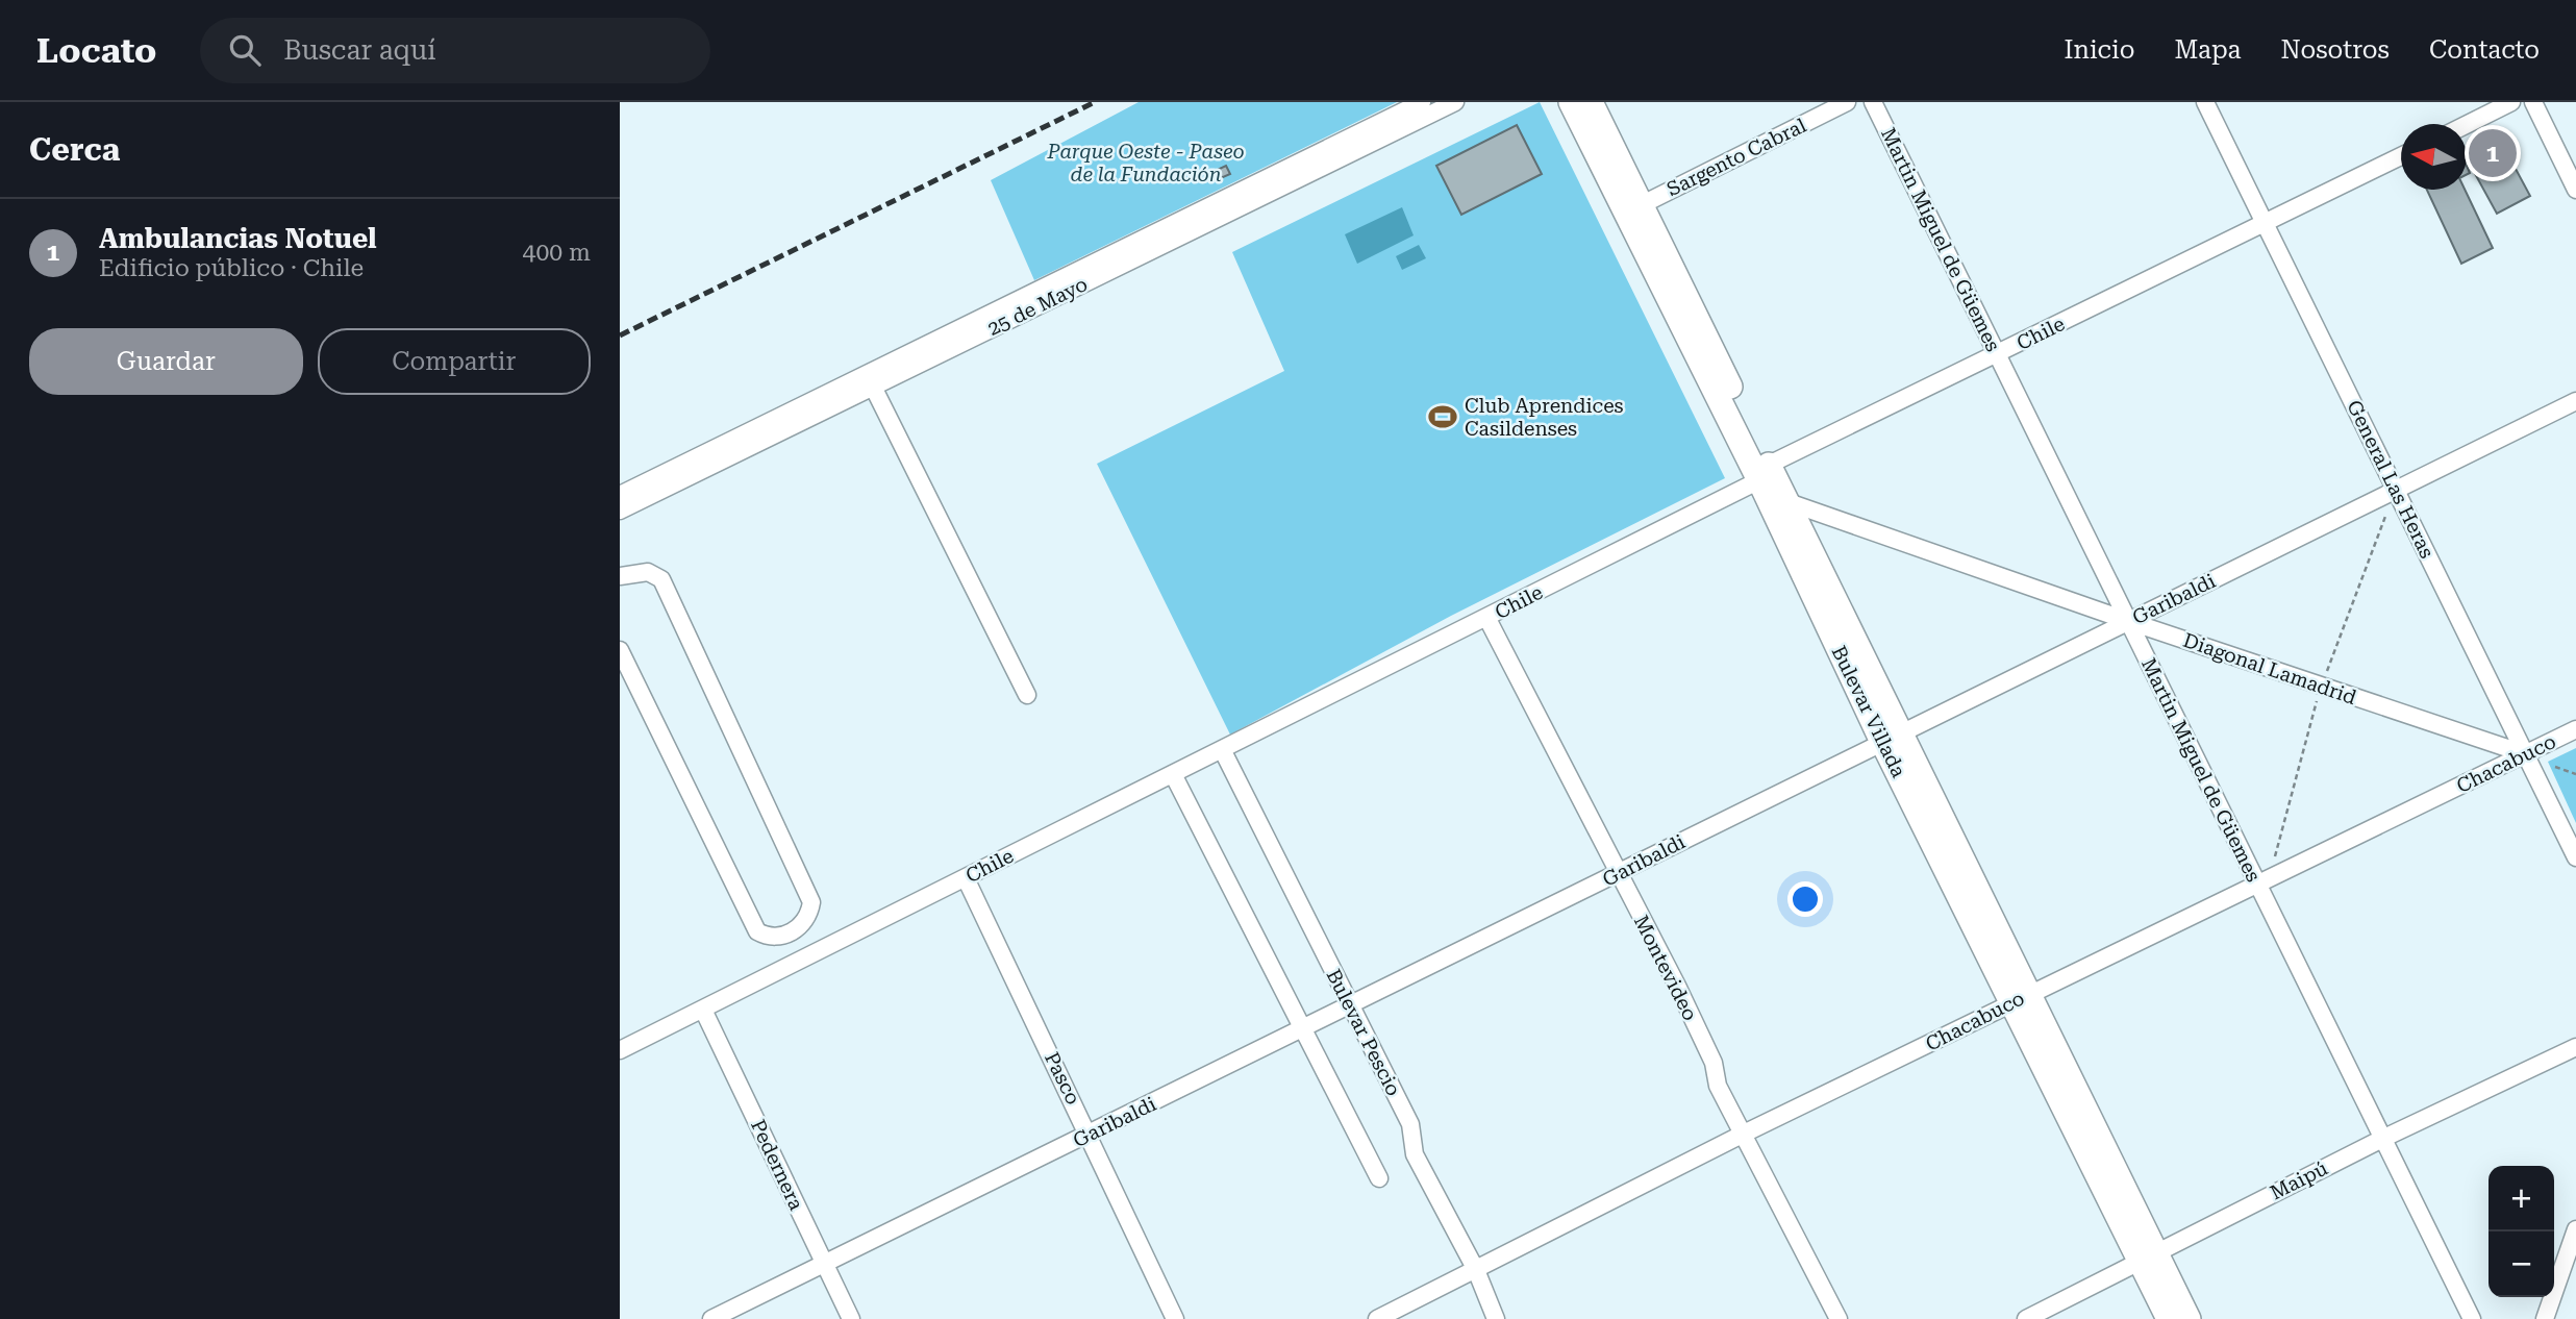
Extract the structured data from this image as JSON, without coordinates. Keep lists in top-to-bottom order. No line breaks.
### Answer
{"streets":{"main road":["Bulevar Villada"],"street":["Sargento Cabral","Martin Miguel de Güemes","25 de Mayo","Chile","General Las Heras","Garibaldi","Diagonal Lamadrid","Chacabuco","Montevideo","Bulevar Pescio","Pasco","Pedernera","Maipú"]},"crossings":[["Sargento Cabral","Bulevar Villada"],["Martin Miguel de Güemes","Chile"],["Martin Miguel de Güemes","Garibaldi"],["Martin Miguel de Güemes","Diagonal Lamadrid"],["Martin Miguel de Güemes","Chacabuco"],["Martin Miguel de Güemes","Maipú"],["Chile","General Las Heras"],["Chile","Diagonal Lamadrid"],["Chile","Bulevar Villada"],["Chile","Montevideo"],["Chile","Bulevar Pescio"],["Chile","Pasco"],["Chile","Pedernera"],["General Las Heras","Garibaldi"],["General Las Heras","Diagonal Lamadrid"],["General Las Heras","Chacabuco"],["Garibaldi","Diagonal Lamadrid"],["Garibaldi","Bulevar Villada"],["Garibaldi","Montevideo"],["Garibaldi","Bulevar Pescio"],["Garibaldi","Pasco"],["Garibaldi","Pedernera"],["Diagonal Lamadrid","Bulevar Villada"],["Diagonal Lamadrid","Chacabuco"],["Bulevar Villada","Chacabuco"],["Bulevar Villada","Maipú"],["Chacabuco","Montevideo"],["Chacabuco","Bulevar Pescio"]],"parks":["Parque Oeste - Paseo de la Fundación"],"places":{"sports":["Club Aprendices Casildenses"]},"north":"left","page":{"header":"Locato","search":"Buscar aquí","nav":["Inicio","Mapa","Nosotros","Contacto"],"heading":"Cerca","pins":"1","list":[{"mark":"1","name":"Ambulancias Notuel","note":"Edificio público · Chile","value":"400 m"}],"buttons":["Guardar","Compartir"],"map_buttons":["+","−"]}}
